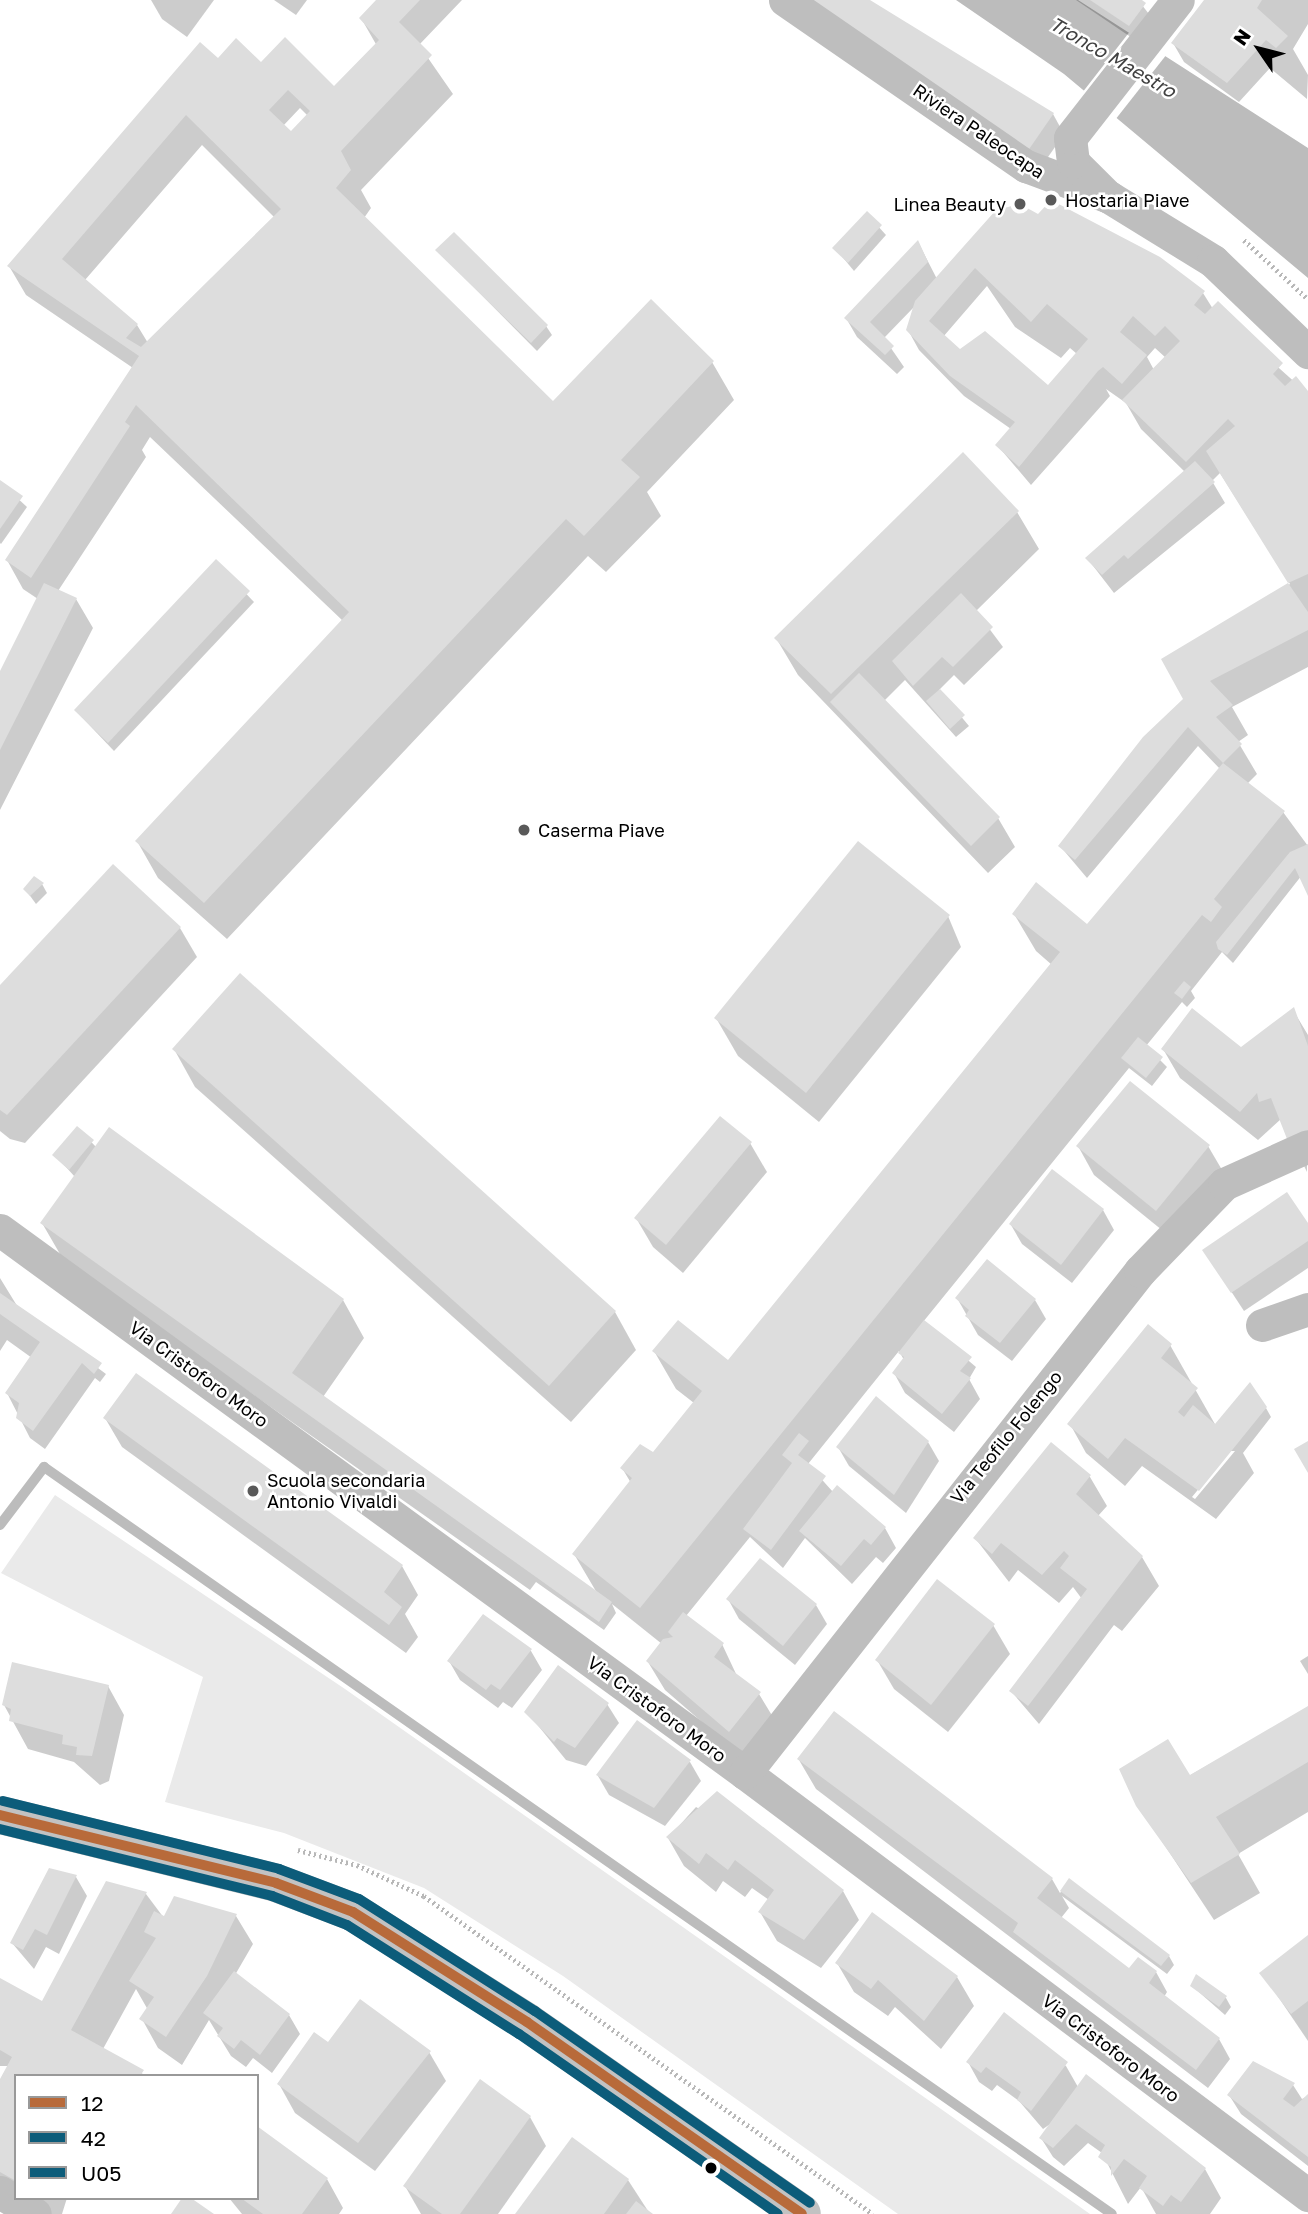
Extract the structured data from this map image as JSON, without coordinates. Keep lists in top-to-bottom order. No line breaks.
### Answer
{"streets":{"street":["Riviera Paleocapa","Via Cristoforo Moro","Via Teofilo Folengo"]},"crossings":[["Via Cristoforo Moro","Via Teofilo Folengo"]],"water":["Tronco Maestro"],"places":["Hostaria Piave","Linea Beauty","Caserma Piave","Scuola secondaria Antonio Vivaldi"],"lines":["transit line U05","transit line 12","transit line 42"],"legend":["12","42","U05"],"north":"top left"}
